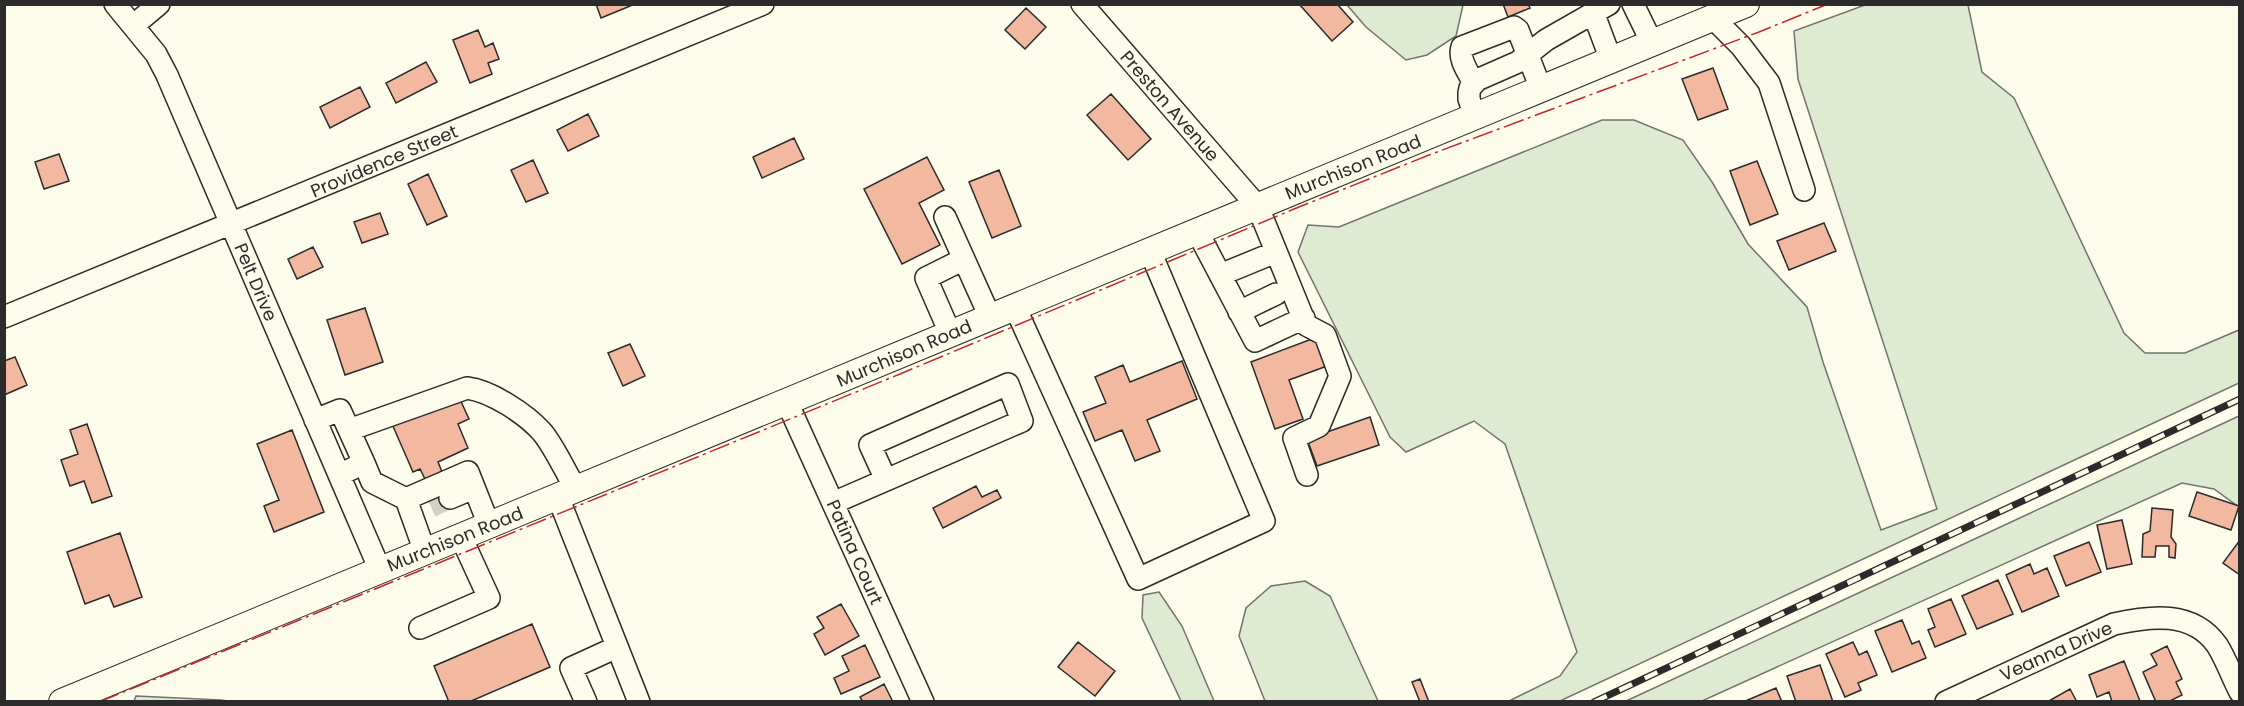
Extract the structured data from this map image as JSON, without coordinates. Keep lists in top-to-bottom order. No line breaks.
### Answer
{"streets":{"main road":["Murchison Road"],"street":["Preston Avenue","Providence Street","Pelt Drive","Patina Court","Veanna Drive"]},"crossings":[["Preston Avenue","Murchison Road"],["Providence Street","Pelt Drive"],["Murchison Road","Pelt Drive"],["Murchison Road","Patina Court"]]}
